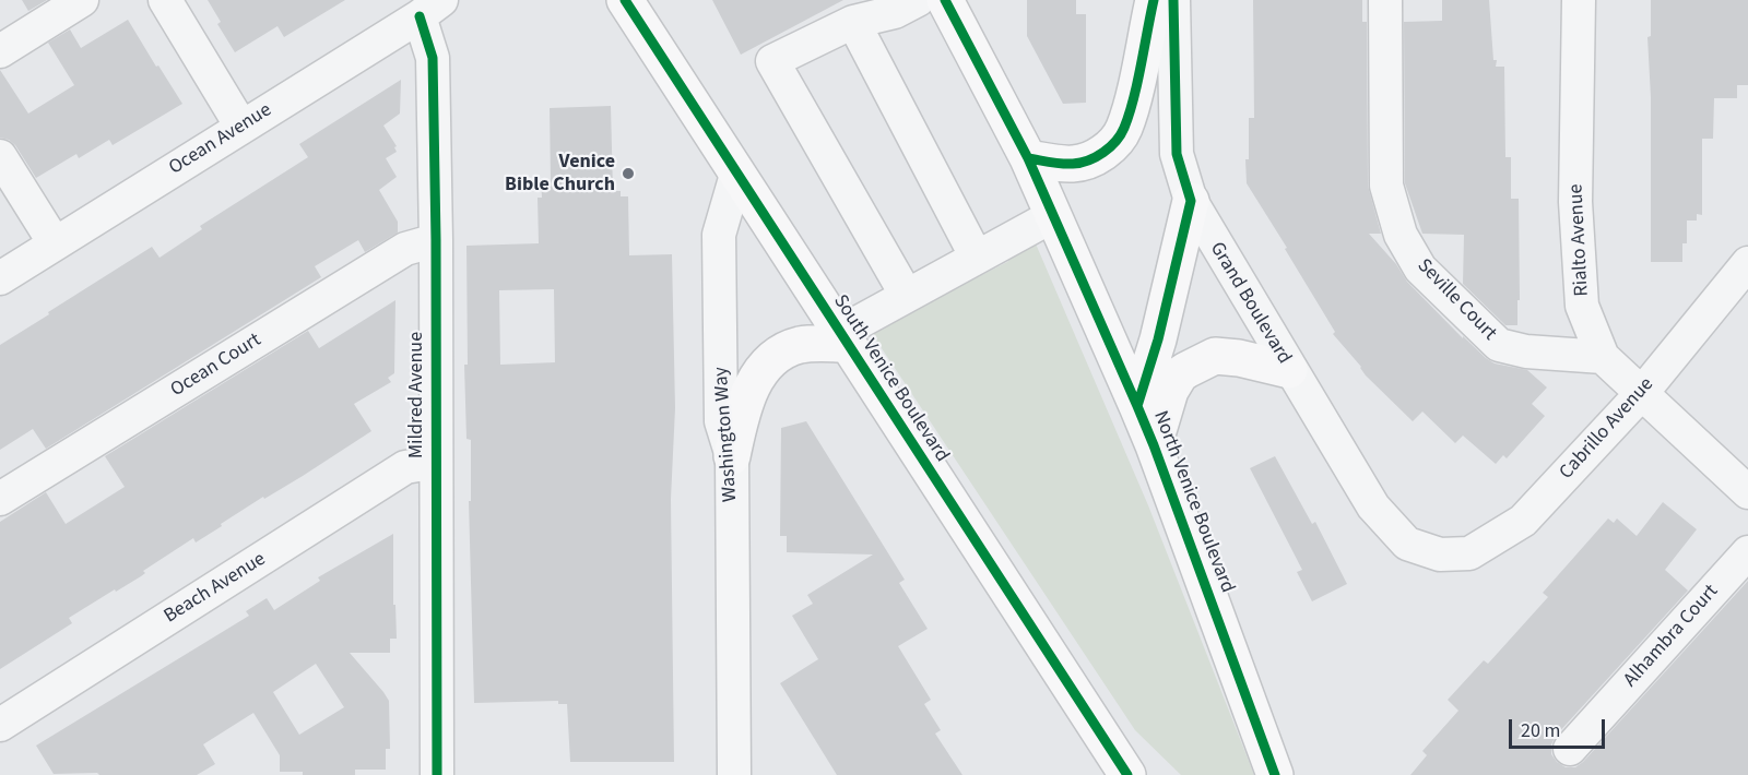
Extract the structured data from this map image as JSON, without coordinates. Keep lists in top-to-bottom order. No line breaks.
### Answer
{"streets":{"main road":["South Venice Boulevard","North Venice Boulevard"],"street":["Ocean Avenue","Rialto Avenue","Seville Court","Grand Boulevard","Ocean Court","Mildred Avenue","Cabrillo Avenue","Washington Way","Beach Avenue","Alhambra Court"]},"crossings":[["Ocean Avenue","Mildred Avenue"],["Rialto Avenue","Seville Court"],["Rialto Avenue","Cabrillo Avenue"],["Grand Boulevard","Cabrillo Avenue"],["Ocean Court","Mildred Avenue"],["South Venice Boulevard","Washington Way"],["Mildred Avenue","Beach Avenue"]],"places":["Venice Bible Church"],"scale_bar":"20 m"}
